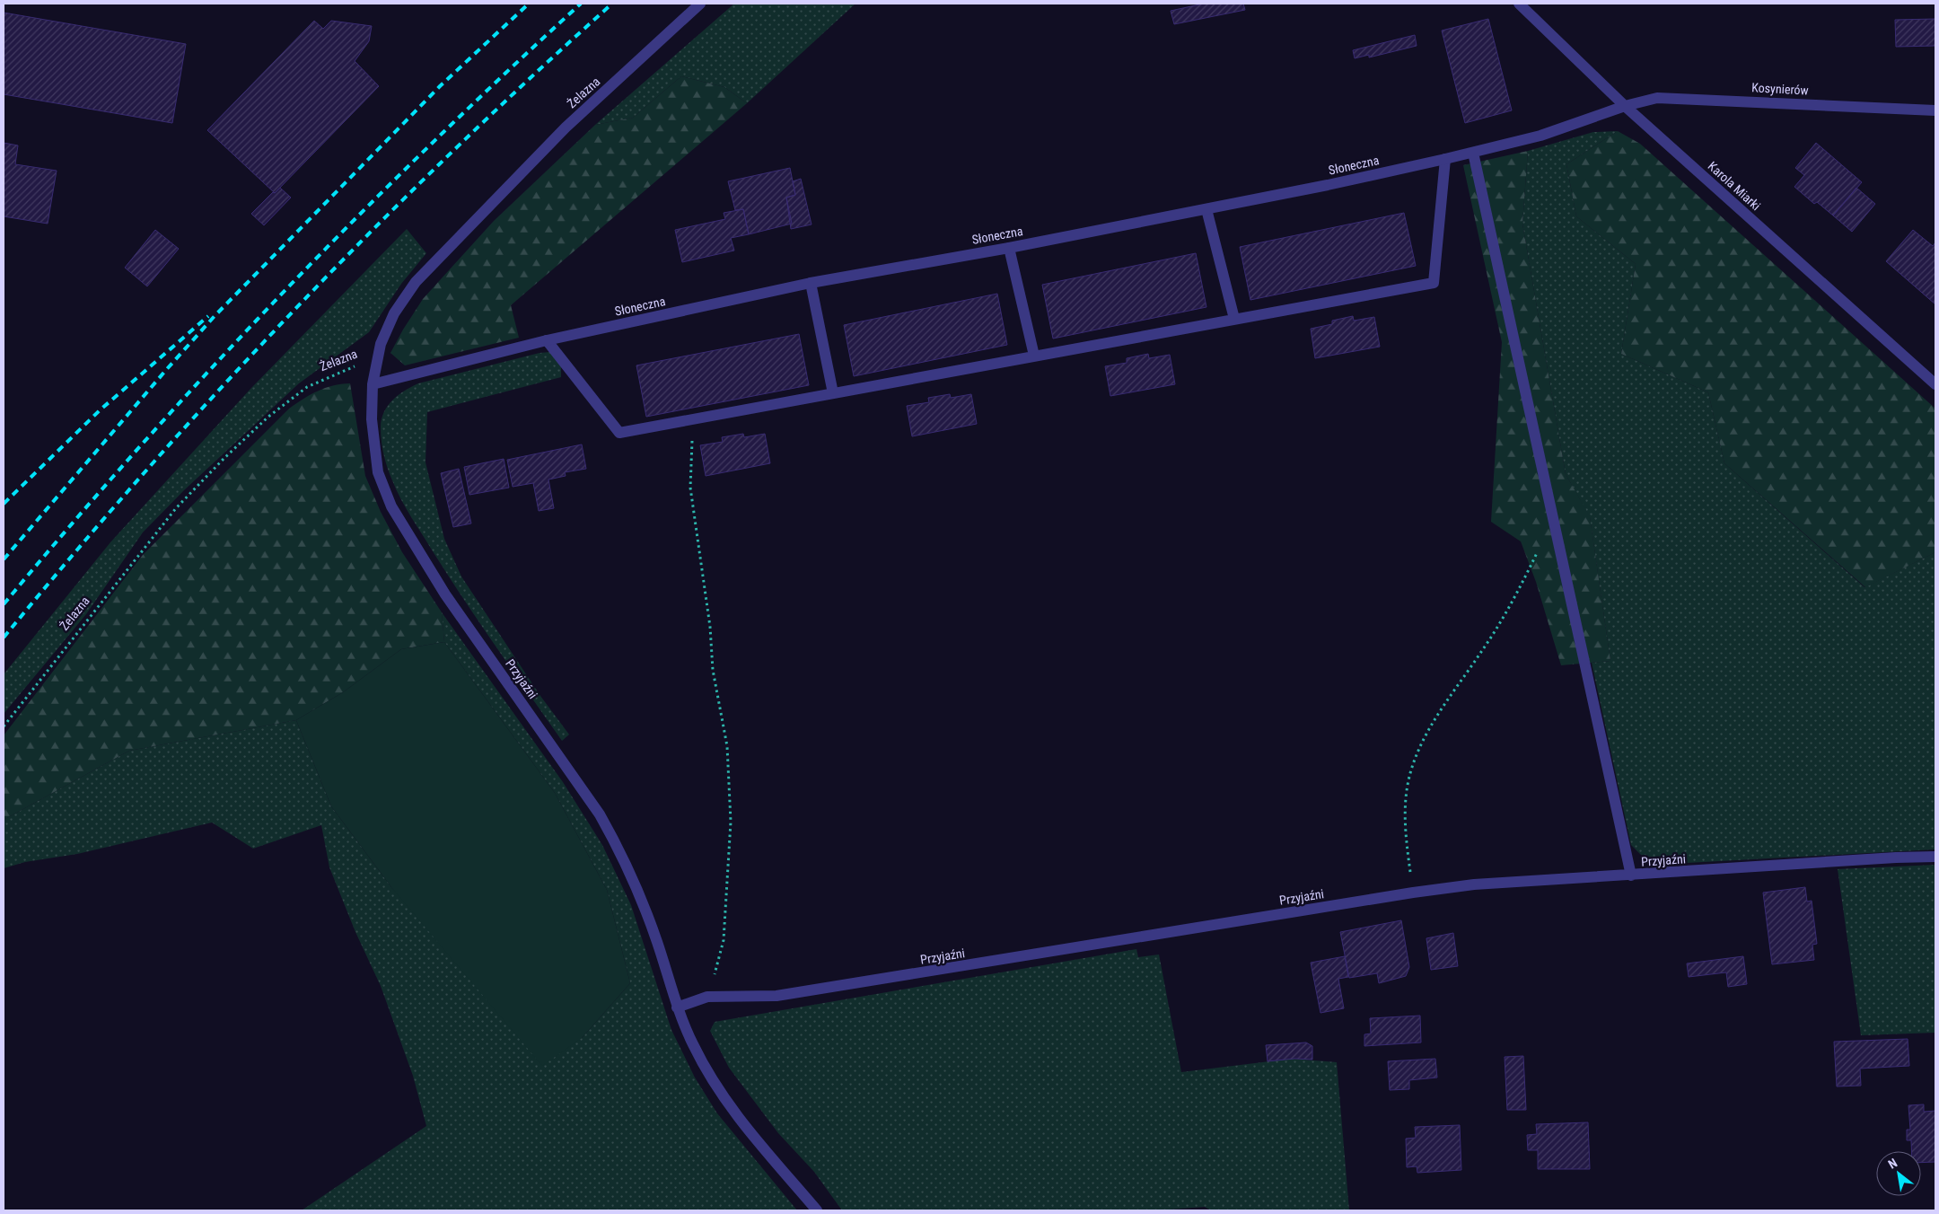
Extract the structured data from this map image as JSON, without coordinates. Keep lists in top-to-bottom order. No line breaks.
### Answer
{"streets":{"street":["Kosynierów","Żelazna","Słoneczna","Karola Miarki","Przyjaźni"]},"crossings":[["Kosynierów","Słoneczna"],["Kosynierów","Karola Miarki"],["Żelazna","Przyjaźni"],["Słoneczna","Karola Miarki"],["Słoneczna","Przyjaźni"]],"north":"top left"}
